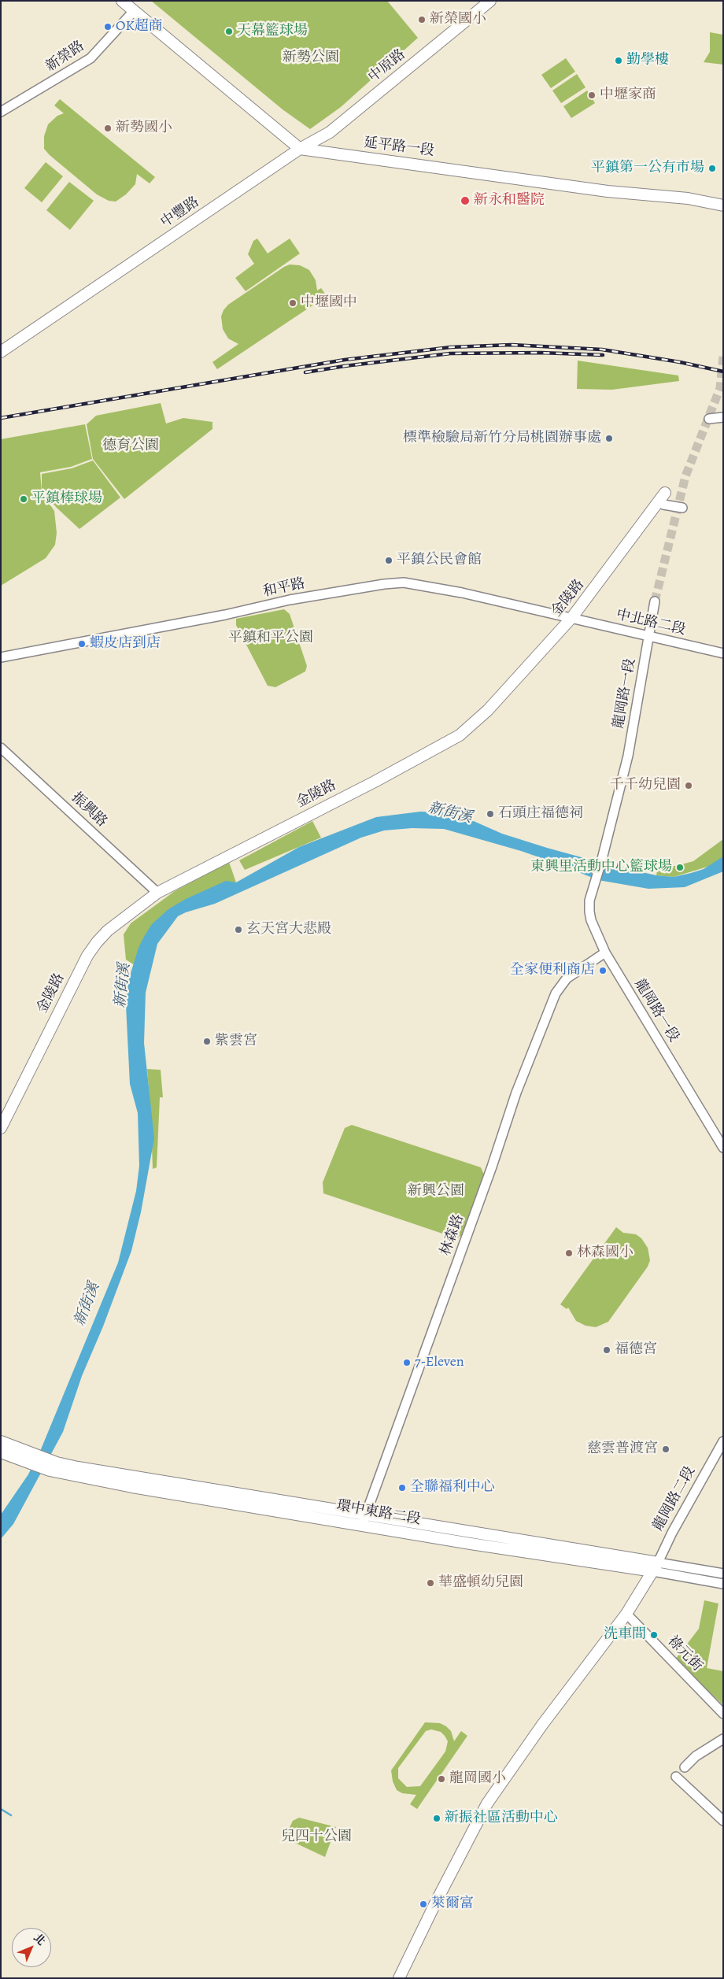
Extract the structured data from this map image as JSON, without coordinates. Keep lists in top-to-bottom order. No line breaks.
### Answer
{"streets":{"main road":["中原路","延平路一段","中豐路","金陵路","環中東路二段"],"street":["新榮路","和平路","中北路二段","龍岡路一段","振興路","林森路","龍岡路二段","祿元街"]},"crossings":[["中原路","延平路一段"],["中原路","中豐路"],["延平路一段","中豐路"],["和平路","金陵路"],["和平路","中北路二段"],["金陵路","中北路二段"],["金陵路","振興路"],["中北路二段","龍岡路一段"],["龍岡路一段","林森路"],["林森路","環中東路二段"],["龍岡路二段","環中東路二段"]],"water":["新街溪"],"parks":["新勢公園","德育公園","平鎮和平公園","新興公園","兒四十公園"],"places":["新榮國小","OK超商","天幕籃球場","勤學樓","中壢家商","新勢國小","平鎮第一公有市場","新永和醫院","中壢國中","標準檢驗局新竹分局桃園辦事處","平鎮棒球場","平鎮公民會館","蝦皮店到店","千千幼兒園","石頭庄福德祠","東興里活動中心籃球場","玄天宮大悲殿","全家便利商店","紫雲宮","林森國小","福德宮","7-Eleven","慈雲普渡宮","全聯福利中心","華盛頓幼兒園","洗車間","龍岡國小","新振社區活動中心","萊爾富"],"north":"top right"}
